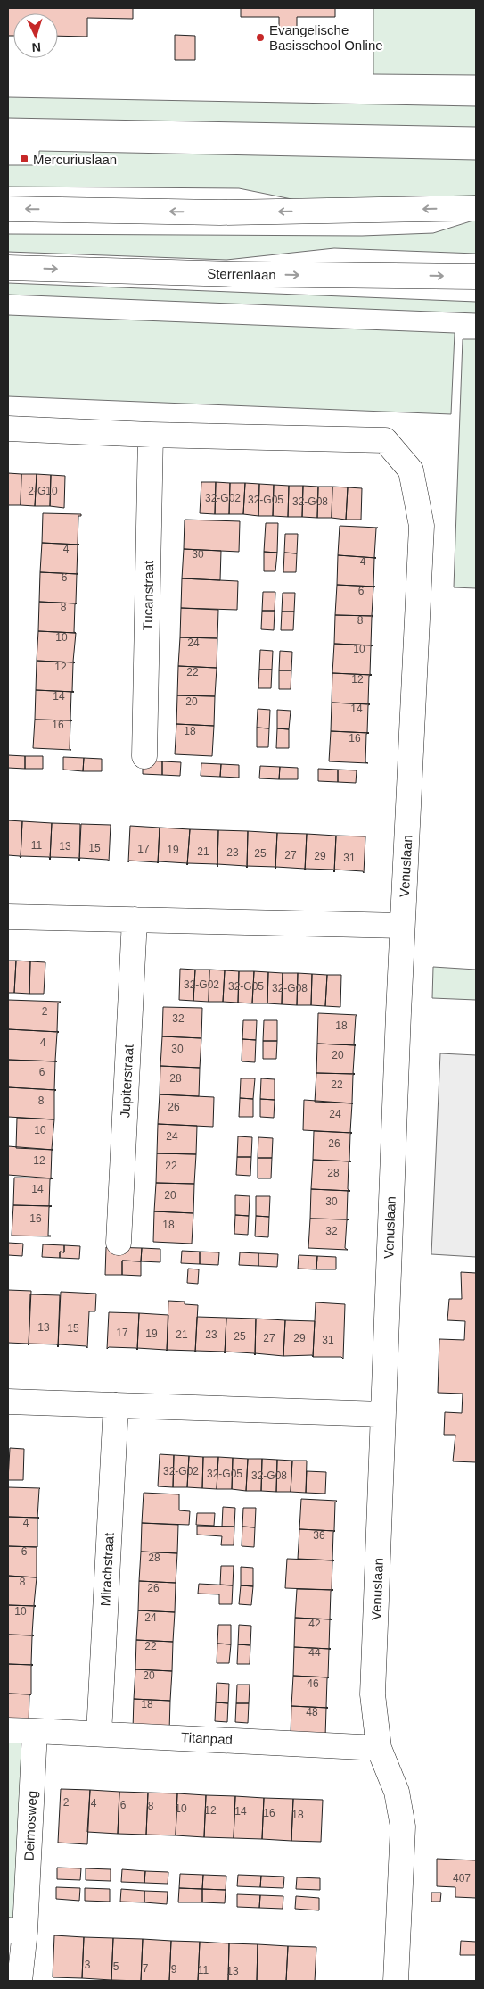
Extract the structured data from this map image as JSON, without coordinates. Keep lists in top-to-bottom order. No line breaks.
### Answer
{"streets":{"street":["Sterrenlaan","Tucanstraat","Venuslaan","Jupiterstraat","Mirachstraat","Titanpad","Deimosweg"]},"crossings":[["Tucanstraat","Venuslaan"],["Venuslaan","Titanpad"],["Mirachstraat","Titanpad"],["Titanpad","Deimosweg"]],"places":{"other":["Evangelische Basisschool Online"],"transit":["Mercuriuslaan"]},"house_numbers":["2-G10","32-G02","32-G05","32-G08","4","30","4","6","6","8","8","10","24","10","12","22","12","14","20","14","16","18","16","11","13","15","17","19","21","23","25","27","29","31","32-G02","32-G05","32-G08","2","32","18","4","30","20","6","28","22","8","26","24","10","24","26","12","22","28","14","20","30","16","18","32","13","15","17","19","21","23","25","27","29","31","32-G02","32-G05","32-G08","4","36","6","28","8","26","10","24","42","22","44","20","46","18","48","2","4","6","8","10","12","14","16","18","407","3","5","7","9","11","13"],"north":"bottom"}
